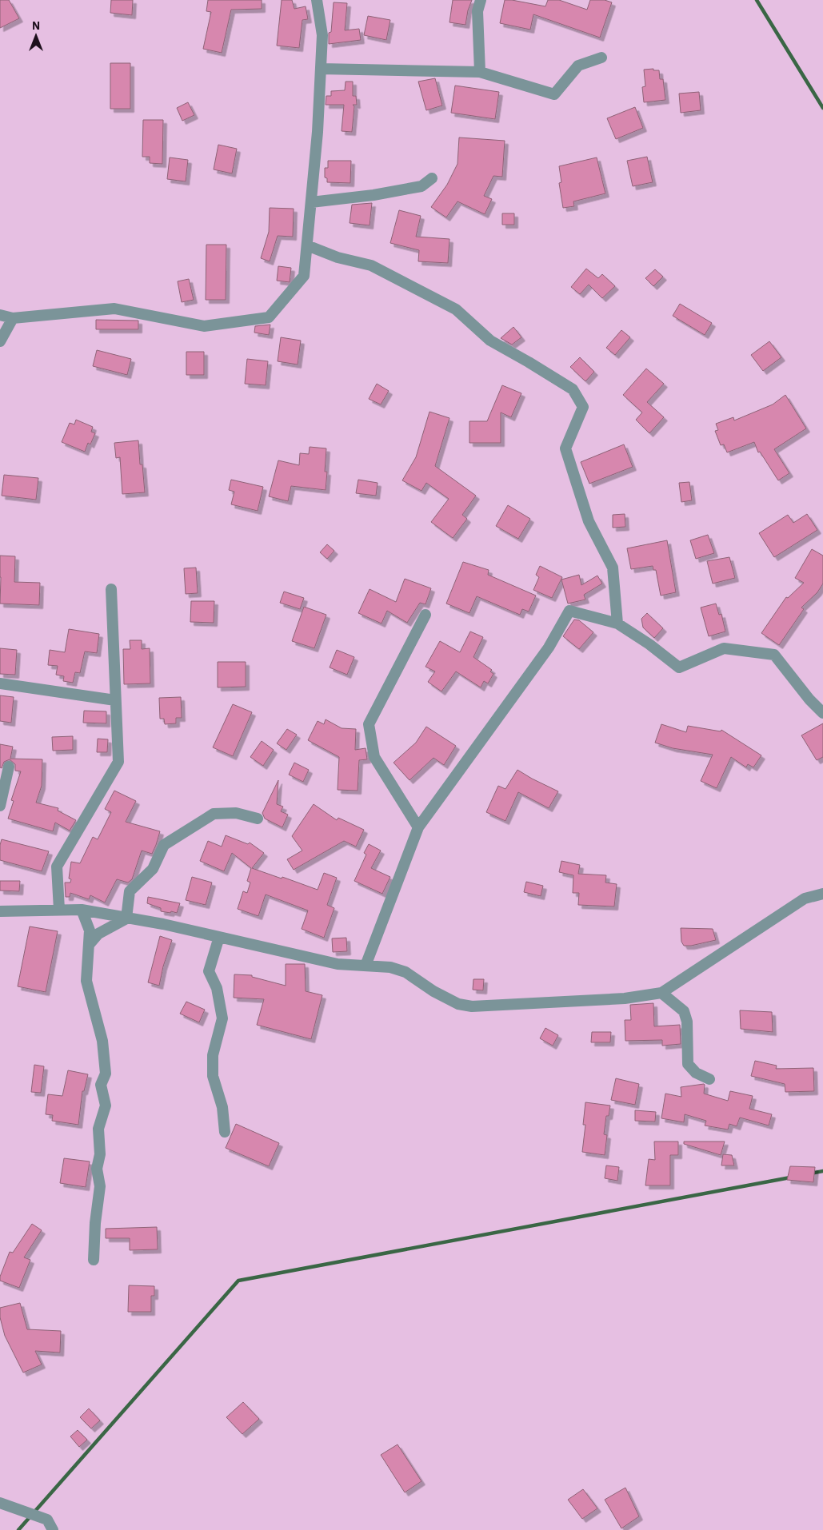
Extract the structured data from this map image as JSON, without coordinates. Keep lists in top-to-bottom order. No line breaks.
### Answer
{"north":"top"}
